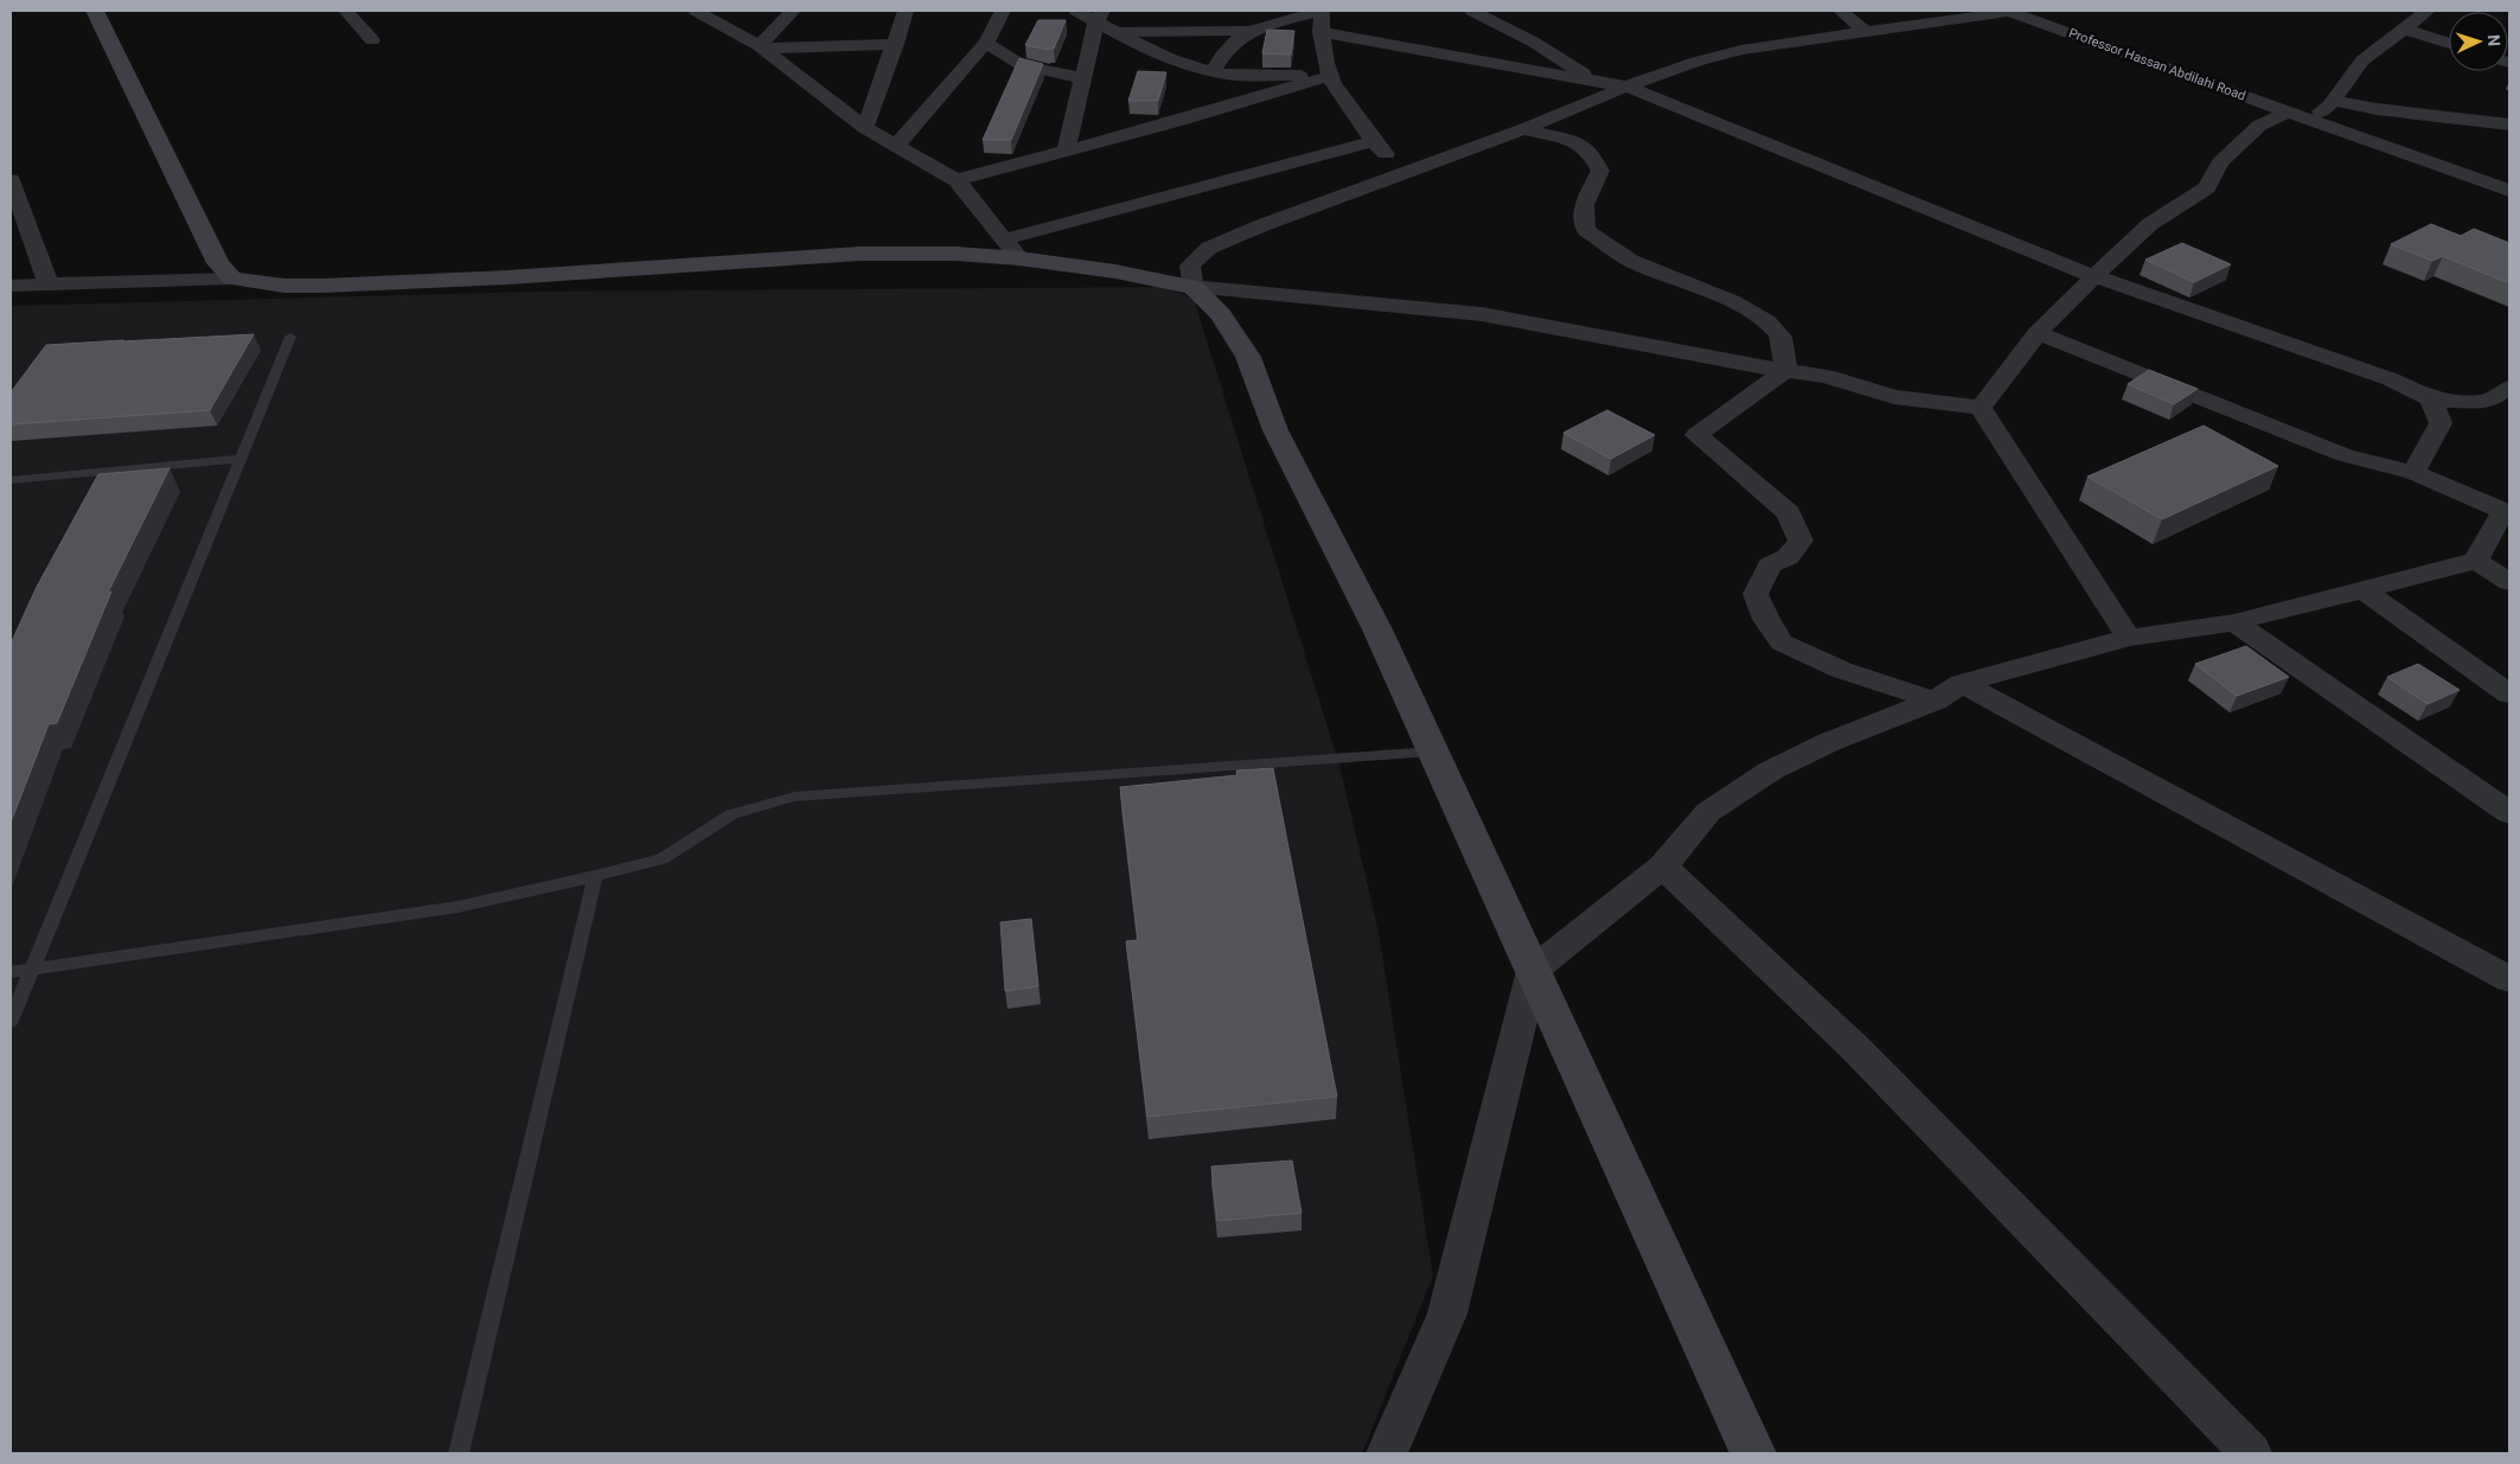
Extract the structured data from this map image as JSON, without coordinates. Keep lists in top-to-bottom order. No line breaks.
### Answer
{"streets":{"street":["Professor Hassan Abdilahi Road"]},"north":"right"}
